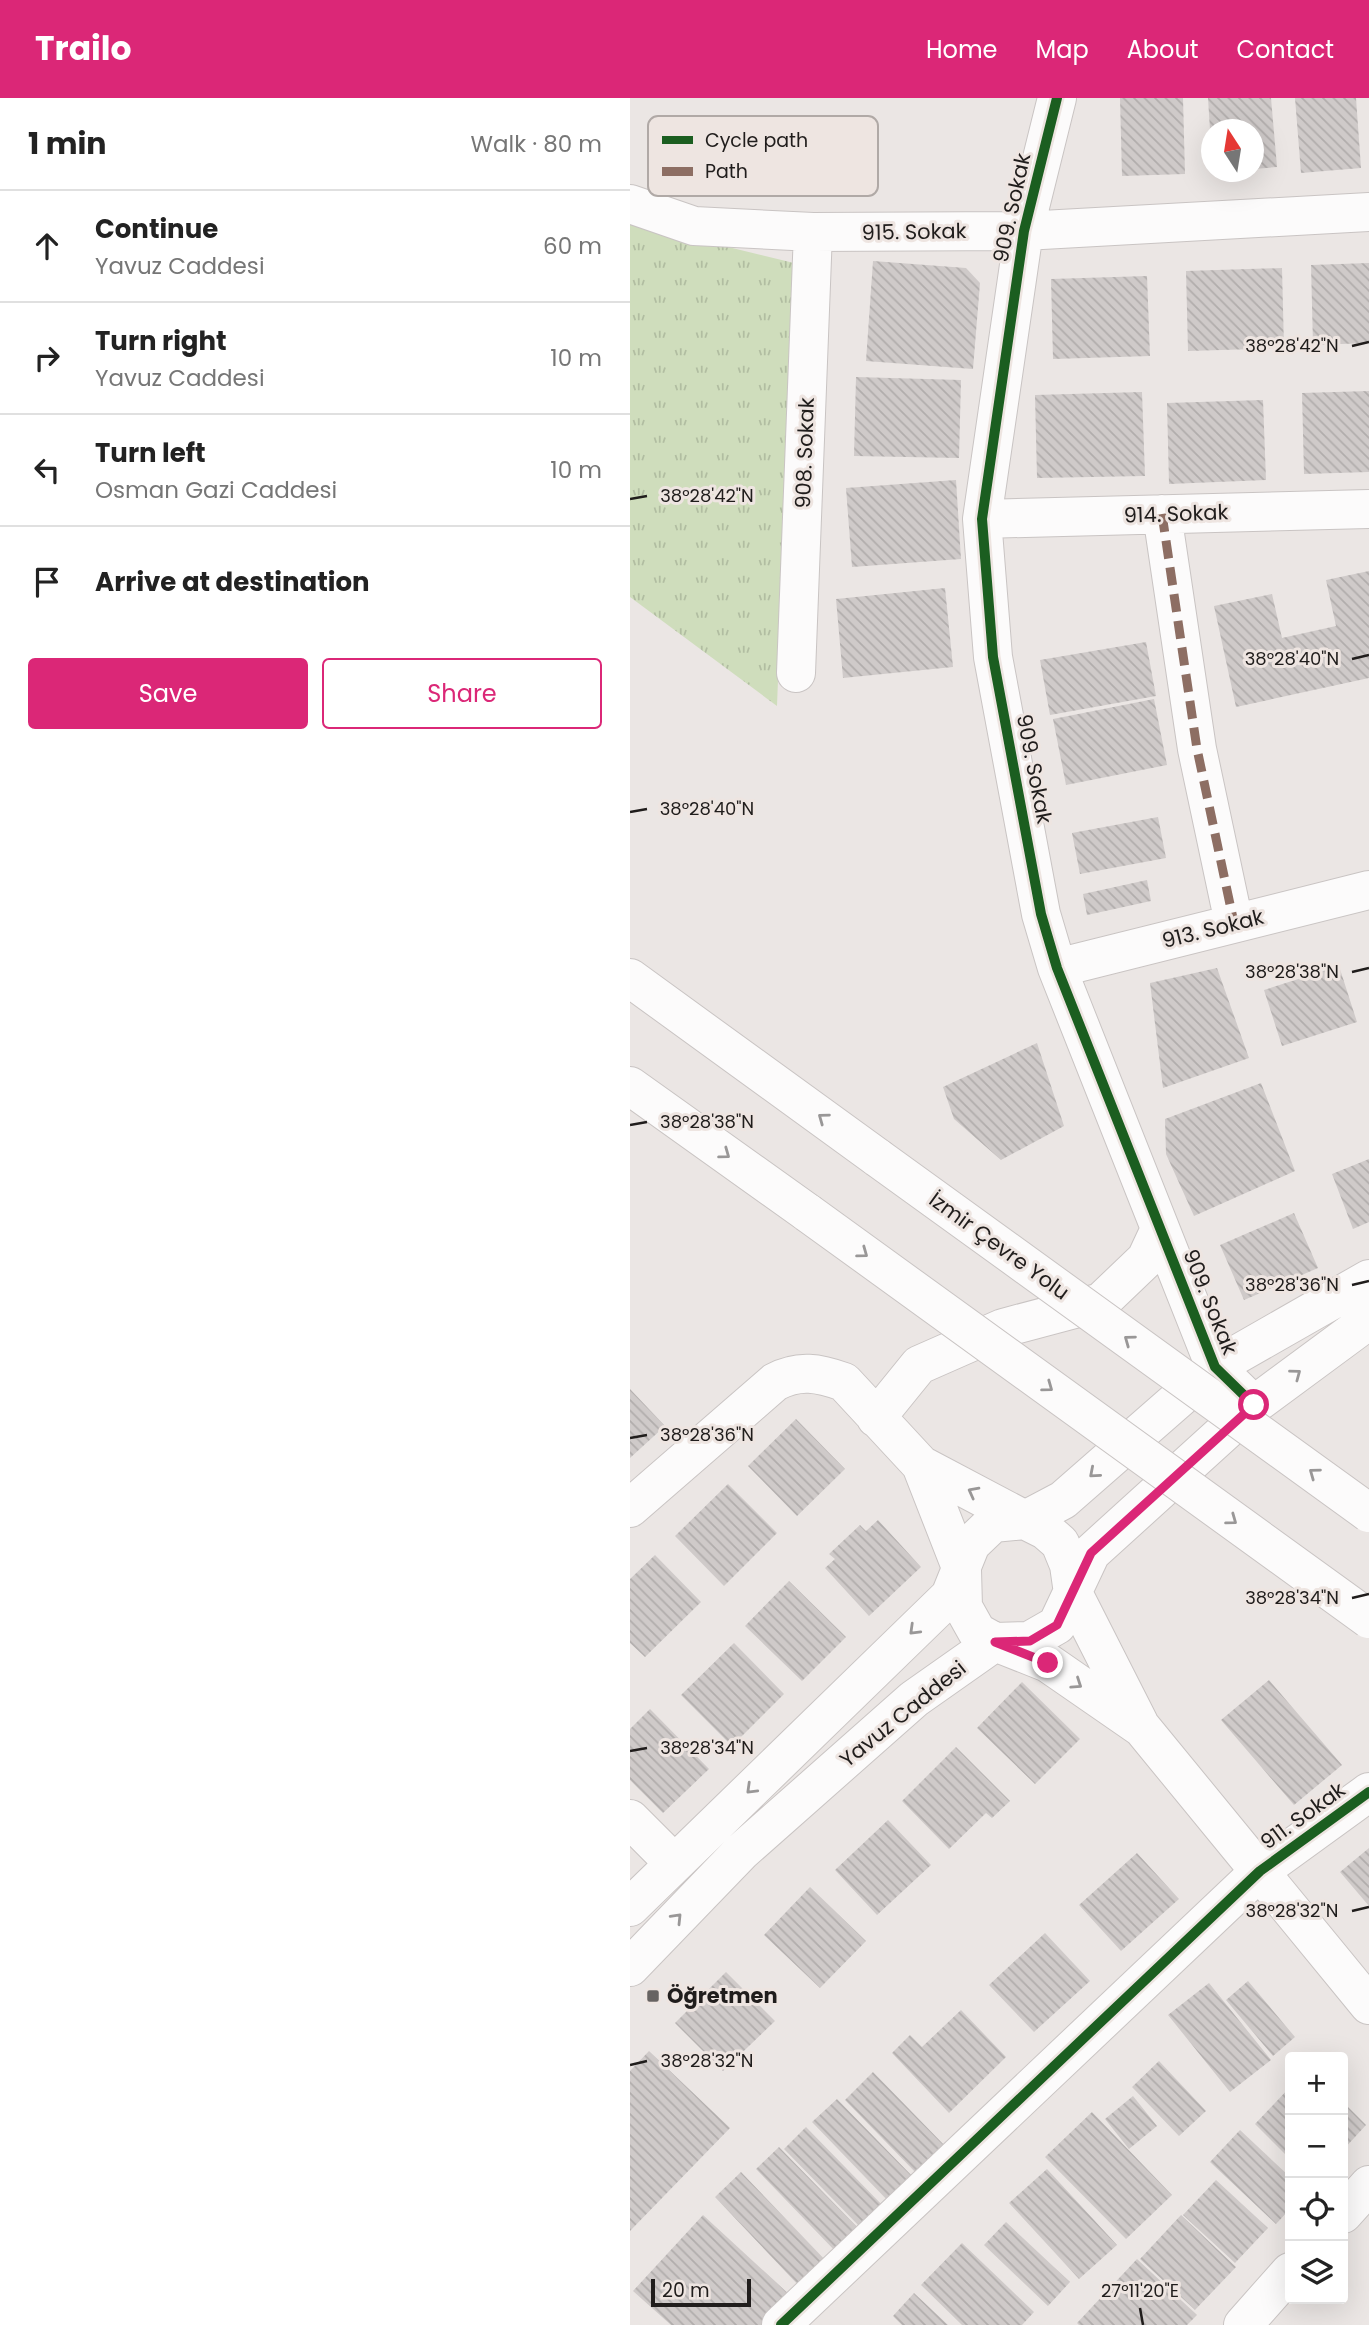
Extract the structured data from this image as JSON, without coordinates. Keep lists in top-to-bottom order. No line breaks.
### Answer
{"streets":{"main road":["909. Sokak","915. Sokak","908. Sokak","914. Sokak","913. Sokak","İzmir Çevre Yolu","Yavuz Caddesi","911. Sokak"]},"crossings":[["909. Sokak","915. Sokak"],["909. Sokak","914. Sokak"],["909. Sokak","913. Sokak"],["915. Sokak","908. Sokak"]],"places":{"transit":["Öğretmen"]},"legend":["Cycle path","Path"],"scale_bar":"20 m","north":"top","page":{"header":"Trailo","nav":["Home","Map","About","Contact"],"heading":["1 min","Walk · 80 m"],"list":[["Continue","Yavuz Caddesi","60 m"],["Turn right","Yavuz Caddesi","10 m"],["Turn left","Osman Gazi Caddesi","10 m"],"Arrive at destination"],"buttons":["Save","Share"],"map_buttons":["+","−"],"scale":"20 m"},"coordinates":["38°28'42\"N","38°28'40\"N","38°28'38\"N","38°28'36\"N","38°28'34\"N","38°28'32\"N","27°11'20\"E"]}
